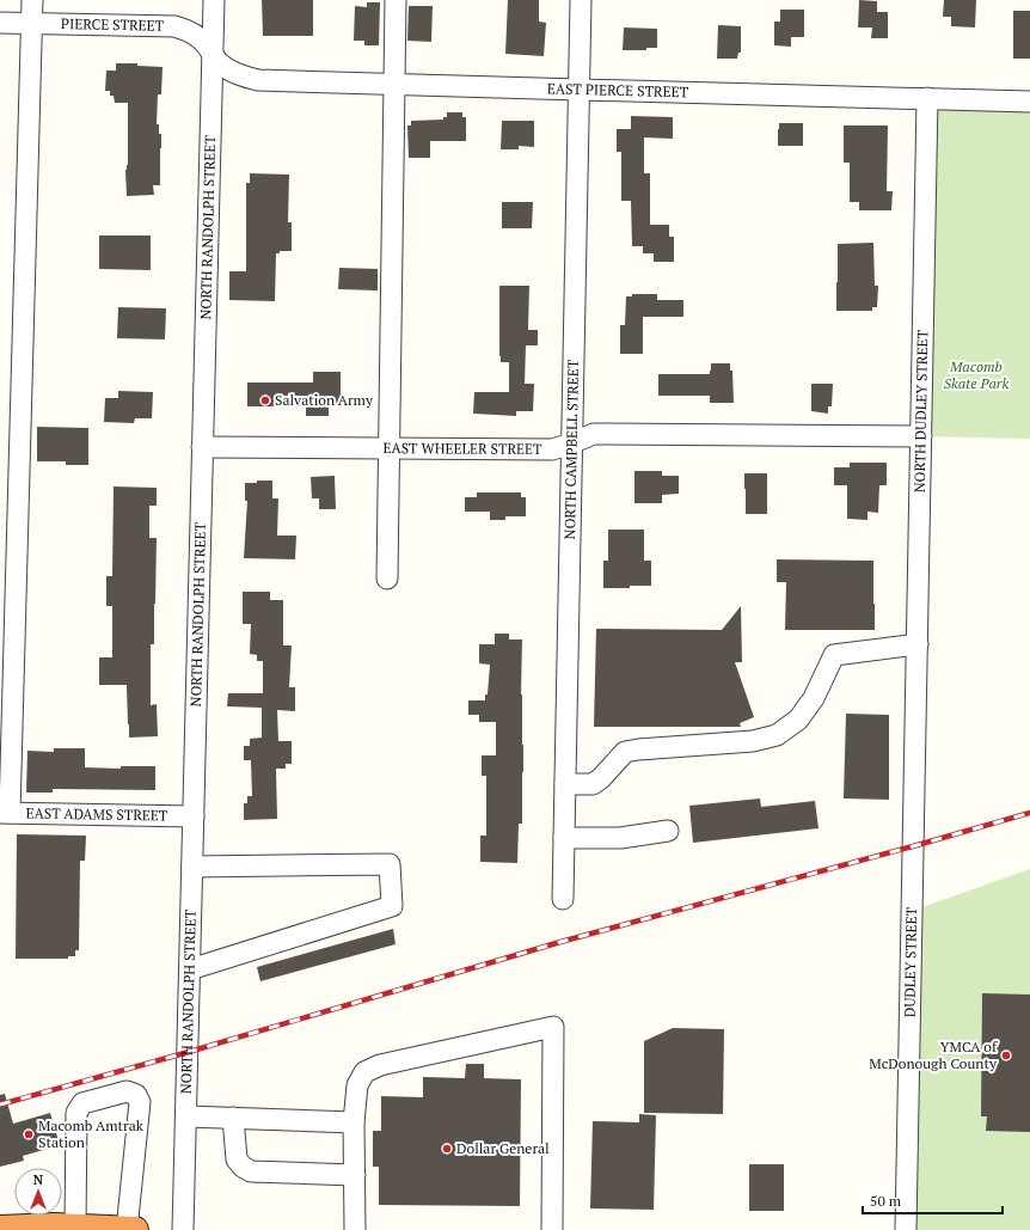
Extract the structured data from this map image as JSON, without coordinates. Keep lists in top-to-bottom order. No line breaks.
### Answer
{"streets":{"street":["PIERCE STREET","EAST PIERCE STREET","NORTH RANDOLPH STREET","NORTH DUDLEY STREET","EAST WHEELER STREET","NORTH CAMPBELL STREET","EAST ADAMS STREET","DUDLEY STREET"]},"crossings":[["PIERCE STREET","EAST PIERCE STREET"],["PIERCE STREET","NORTH RANDOLPH STREET"],["EAST PIERCE STREET","NORTH RANDOLPH STREET"],["EAST PIERCE STREET","NORTH DUDLEY STREET"],["EAST PIERCE STREET","NORTH CAMPBELL STREET"],["NORTH RANDOLPH STREET","EAST WHEELER STREET"],["NORTH RANDOLPH STREET","EAST ADAMS STREET"],["NORTH DUDLEY STREET","EAST WHEELER STREET"],["NORTH DUDLEY STREET","DUDLEY STREET"],["EAST WHEELER STREET","NORTH CAMPBELL STREET"]],"parks":["Macomb Skate Park"],"places":["Salvation Army","YMCA of McDonough County","Macomb Amtrak Station","Dollar General"],"scale_bar":"50 m","north":"top"}
